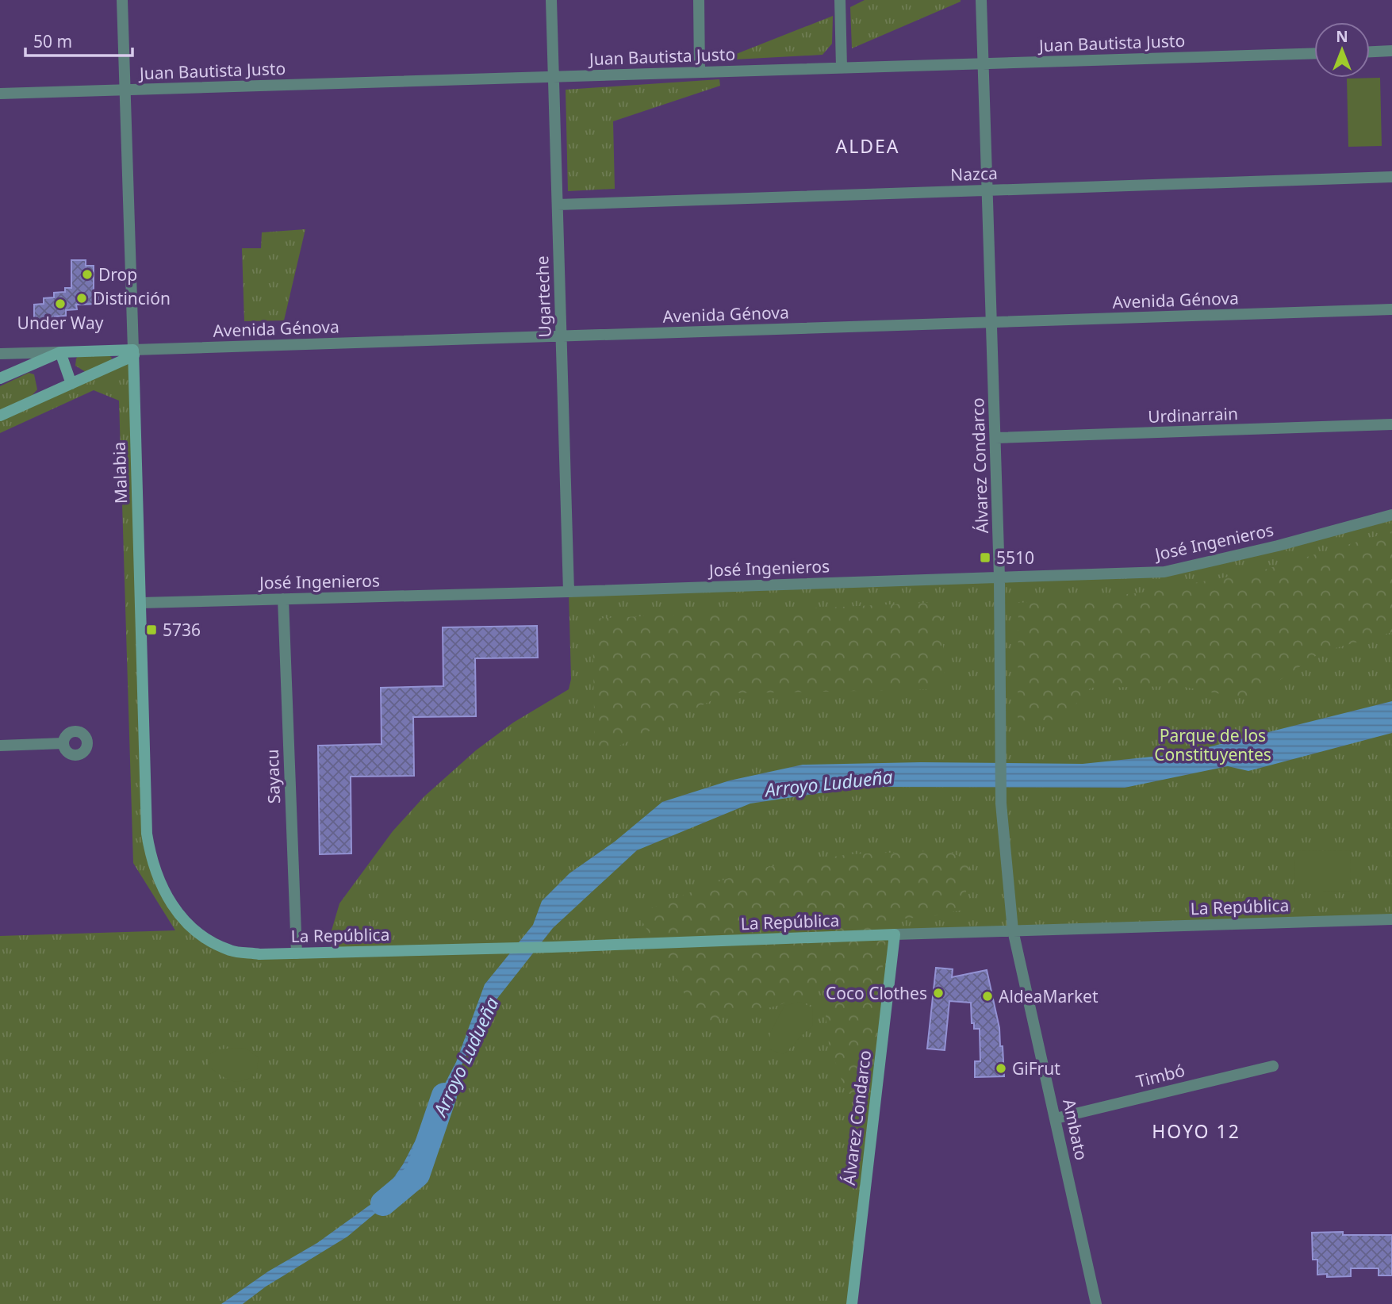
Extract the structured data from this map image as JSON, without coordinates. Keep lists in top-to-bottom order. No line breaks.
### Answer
{"streets":{"main road":["Avenida Génova","Álvarez Condarco","Malabia","La República"],"street":["Juan Bautista Justo","Nazca","Ugarteche","Urdinarrain","José Ingenieros","Sayacu","Timbó","Ambato"]},"crossings":[["Juan Bautista Justo","Ugarteche"],["Juan Bautista Justo","Álvarez Condarco"],["Juan Bautista Justo","Malabia"],["Nazca","Ugarteche"],["Nazca","Álvarez Condarco"],["Ugarteche","Avenida Génova"],["Ugarteche","José Ingenieros"],["Avenida Génova","Álvarez Condarco"],["Avenida Génova","Malabia"],["Urdinarrain","Álvarez Condarco"],["Álvarez Condarco","José Ingenieros"],["Álvarez Condarco","La República"],["Álvarez Condarco","Ambato"],["Malabia","José Ingenieros"],["Malabia","La República"],["José Ingenieros","Sayacu"],["Sayacu","La República"],["La República","Ambato"],["Timbó","Ambato"]],"districts":["ALDEA","HOYO 12"],"water":["Arroyo Ludueña"],"parks":["Parque de los Constituyentes"],"places":{"other":["Drop","Distinción","Under Way","Coco Clothes","AldeaMarket","GiFrut"],"transit":["5510","5736"]},"scale_bar":"50 m","north":"top"}
